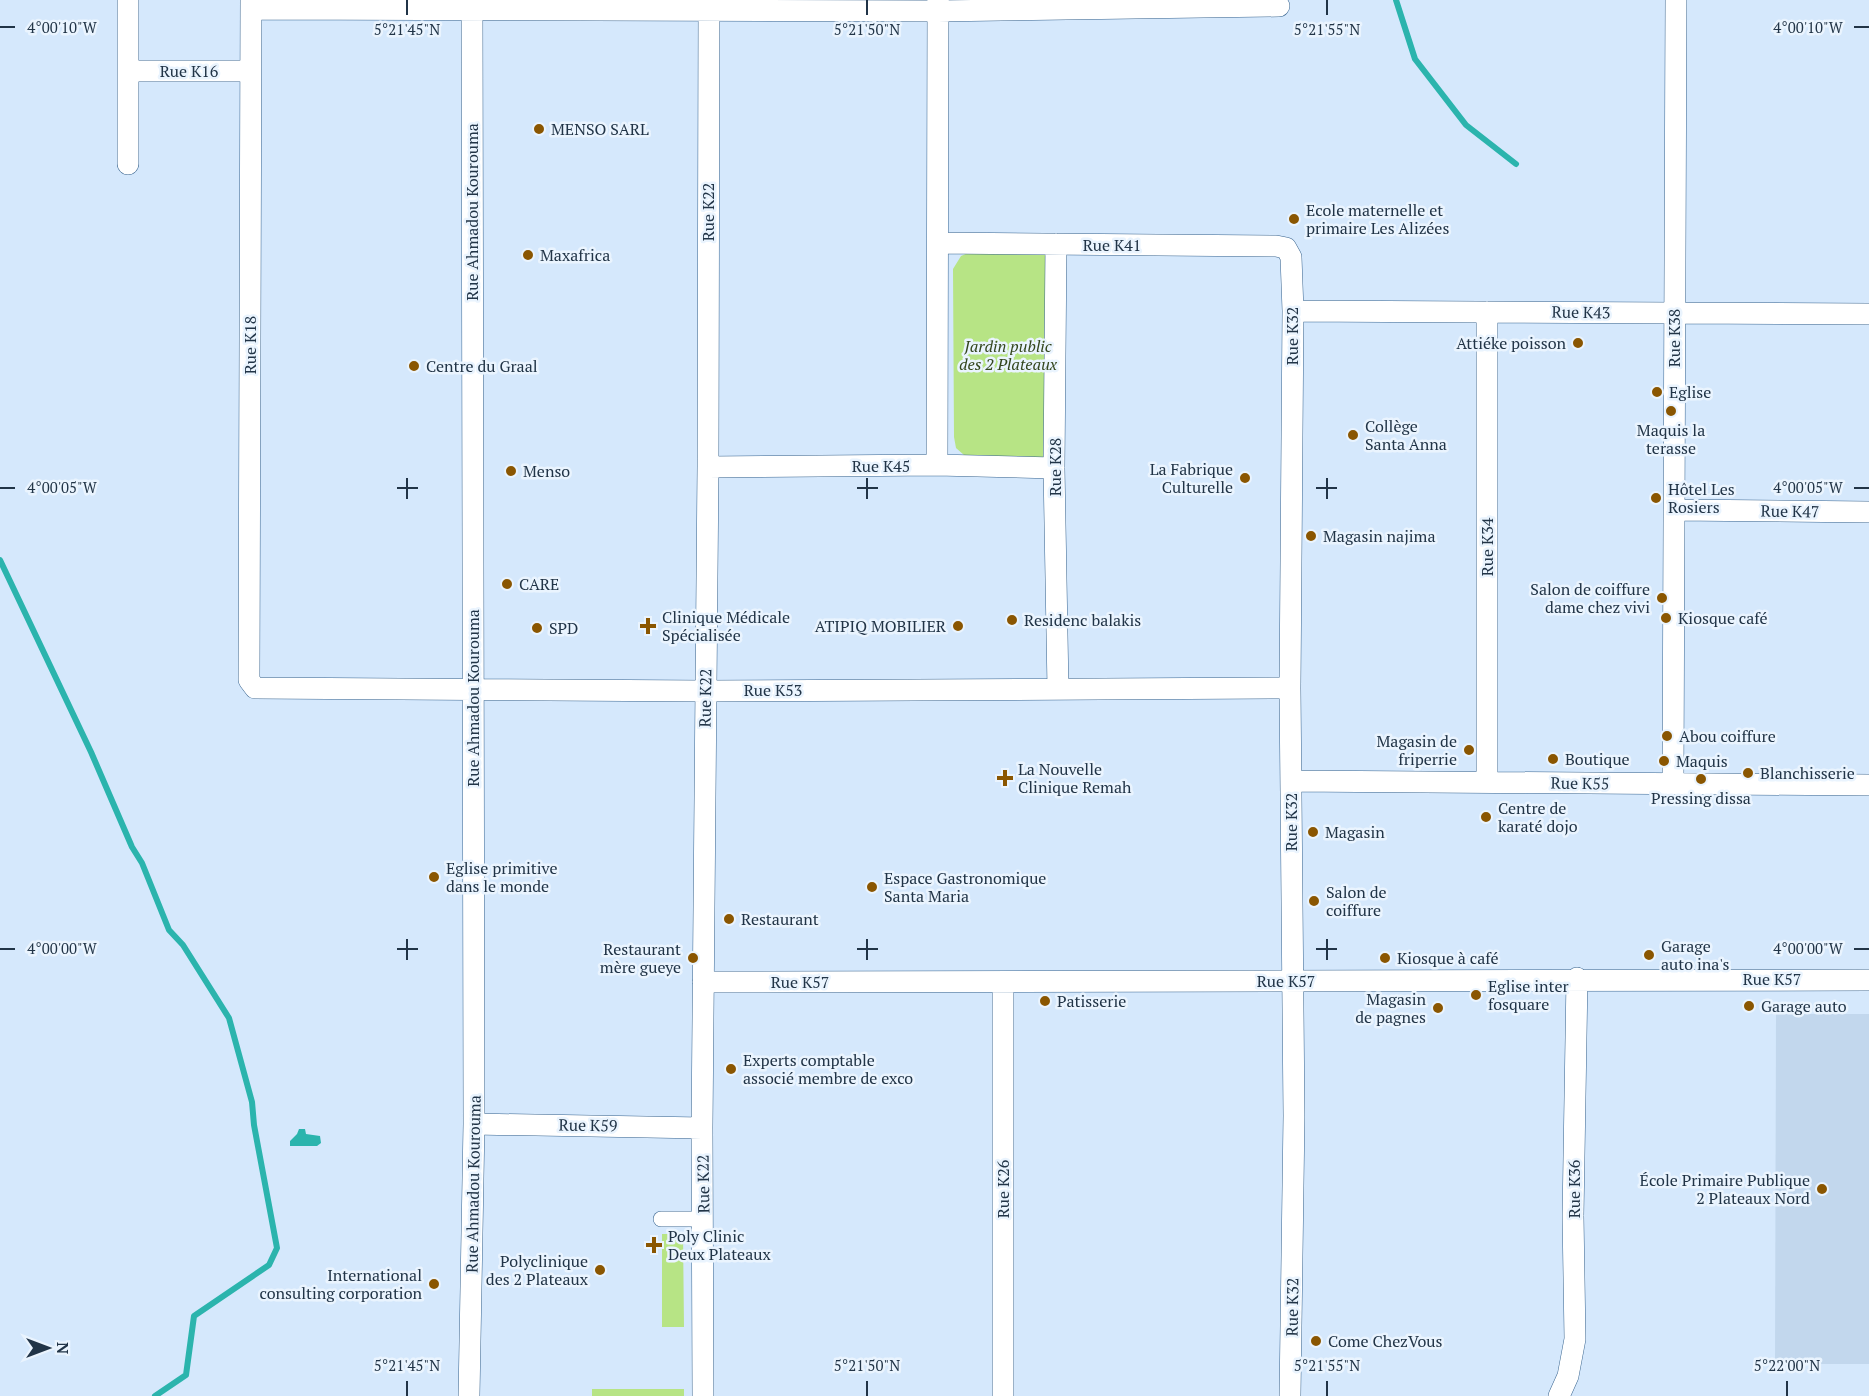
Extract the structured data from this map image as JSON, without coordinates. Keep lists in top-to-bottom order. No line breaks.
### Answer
{"streets":{"street":["Rue K16","Rue Ahmadou Kourouma","Rue K22","Rue K41","Rue K43","Rue K32","Rue K38","Rue K18","Rue K45","Rue K28","Rue K47","Rue K34","Rue K53","Rue K55","Rue K57","Rue K59","Rue K26","Rue K36"]},"crossings":[["Rue K16","Rue K18"],["Rue Ahmadou Kourouma","Rue K53"],["Rue Ahmadou Kourouma","Rue K59"],["Rue K22","Rue K45"],["Rue K22","Rue K53"],["Rue K22","Rue K57"],["Rue K22","Rue K59"],["Rue K41","Rue K32"],["Rue K41","Rue K28"],["Rue K43","Rue K32"],["Rue K43","Rue K38"],["Rue K43","Rue K34"],["Rue K32","Rue K53"],["Rue K32","Rue K55"],["Rue K32","Rue K57"],["Rue K38","Rue K47"],["Rue K38","Rue K55"],["Rue K18","Rue K53"],["Rue K45","Rue K28"],["Rue K28","Rue K53"],["Rue K34","Rue K55"],["Rue K57","Rue K26"],["Rue K57","Rue K36"]],"parks":["Jardin public des 2 Plateaux"],"places":{"other":["MENSO SARL","Ecole maternelle et primaire Les Alizées","Maxafrica","Attiéke poisson","Centre du Graal","Eglise","Maquis la terasse","Collège Santa Anna","Menso","La Fabrique Culturelle","Hôtel Les Rosiers","Magasin najima","CARE","Salon de coiffure dame chez vivi","Kiosque café","Residenc balakis","ATIPIQ MOBILIER","SPD","Abou coiffure","Magasin de friperrie","Boutique","Maquis","Blanchisserie","Pressing dissa","Centre de karaté dojo","Magasin","Eglise primitive dans le monde","Espace Gastronomique Santa Maria","Salon de coiffure","Restaurant","Garage auto ina's","Restaurant mère gueye","Kiosque à café","Eglise inter fosquare","Patisserie","Garage auto","Magasin de pagnes","Experts comptable associé membre de exco","École Primaire Publique 2 Plateaux Nord","Polyclinique des 2 Plateaux","International consulting corporation","Come ChezVous"],"health":["Clinique Médicale Spécialisée","La Nouvelle Clinique Remah","Poly Clinic Deux Plateaux"]},"north":"right","coordinates":["4°00'10\"W","5°21'45\"N","5°21'50\"N","5°21'55\"N","4°00'05\"W","4°00'00\"W","5°22'00\"N"]}
